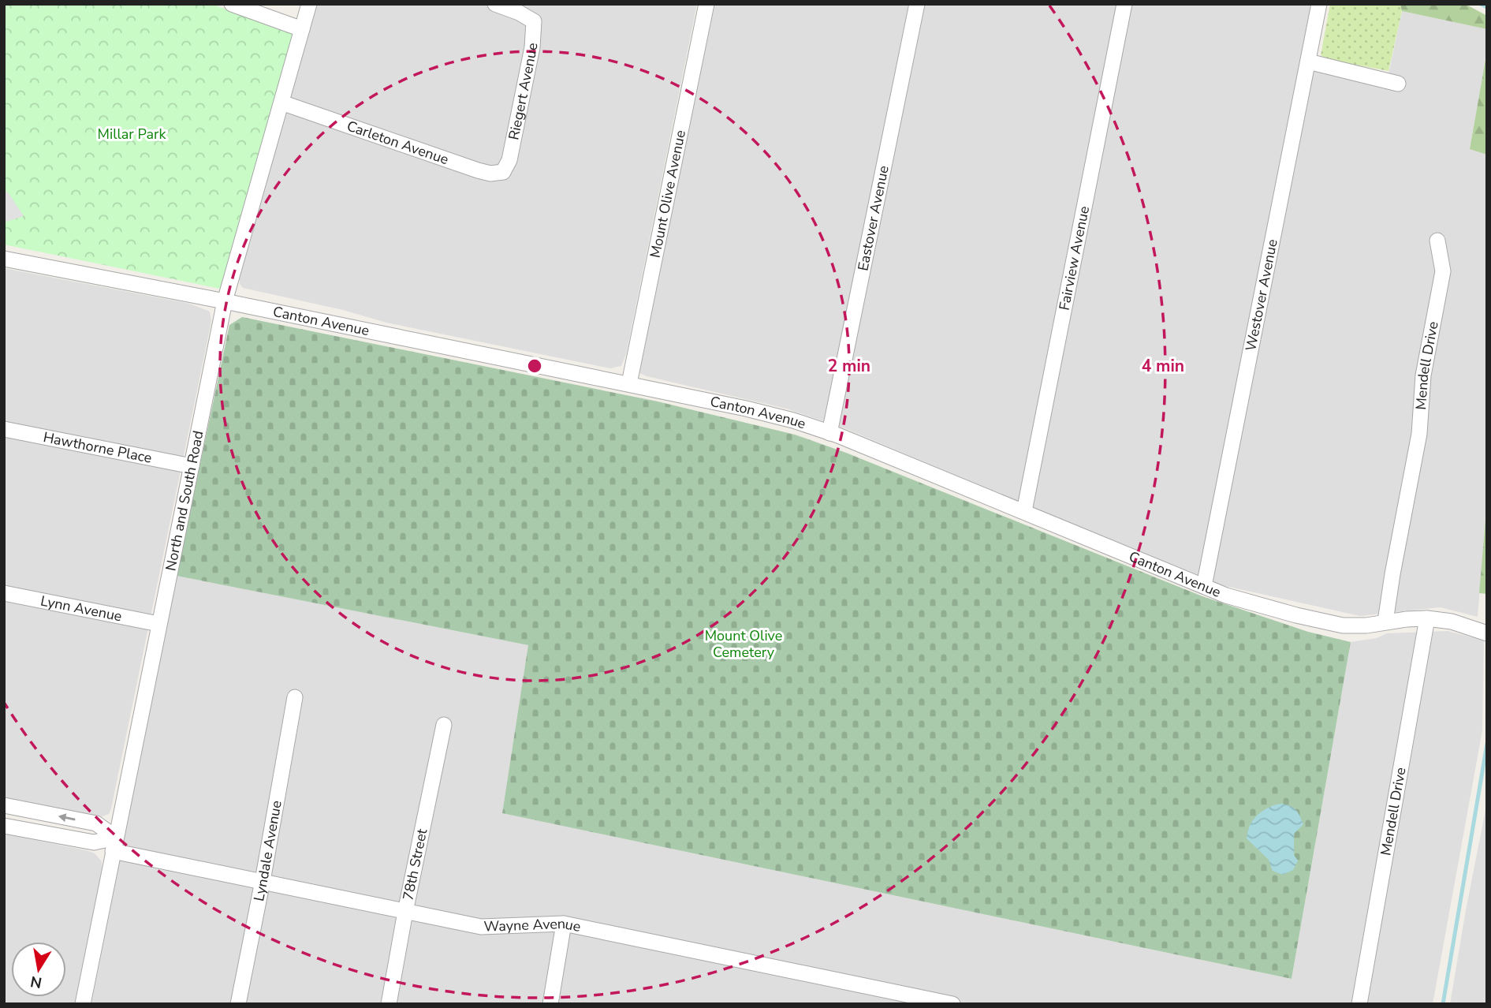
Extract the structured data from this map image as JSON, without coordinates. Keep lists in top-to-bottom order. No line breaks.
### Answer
{"streets":{"street":["Riegert Avenue","Carleton Avenue","Mount Olive Avenue","Eastover Avenue","Fairview Avenue","Westover Avenue","Canton Avenue","Mendell Drive","Hawthorne Place","North and South Road","Lynn Avenue","Lyndale Avenue","78th Street","Wayne Avenue"]},"crossings":[["Riegert Avenue","Carleton Avenue"],["Carleton Avenue","North and South Road"],["Mount Olive Avenue","Canton Avenue"],["Eastover Avenue","Canton Avenue"],["Fairview Avenue","Canton Avenue"],["Westover Avenue","Canton Avenue"],["Canton Avenue","Mendell Drive"],["Canton Avenue","North and South Road"],["Hawthorne Place","North and South Road"],["North and South Road","Lynn Avenue"],["North and South Road","Wayne Avenue"],["Lyndale Avenue","Wayne Avenue"],["78th Street","Wayne Avenue"]],"parks":["Millar Park","Mount Olive Cemetery"],"north":"bottom","rings":["2 min","4 min"]}
